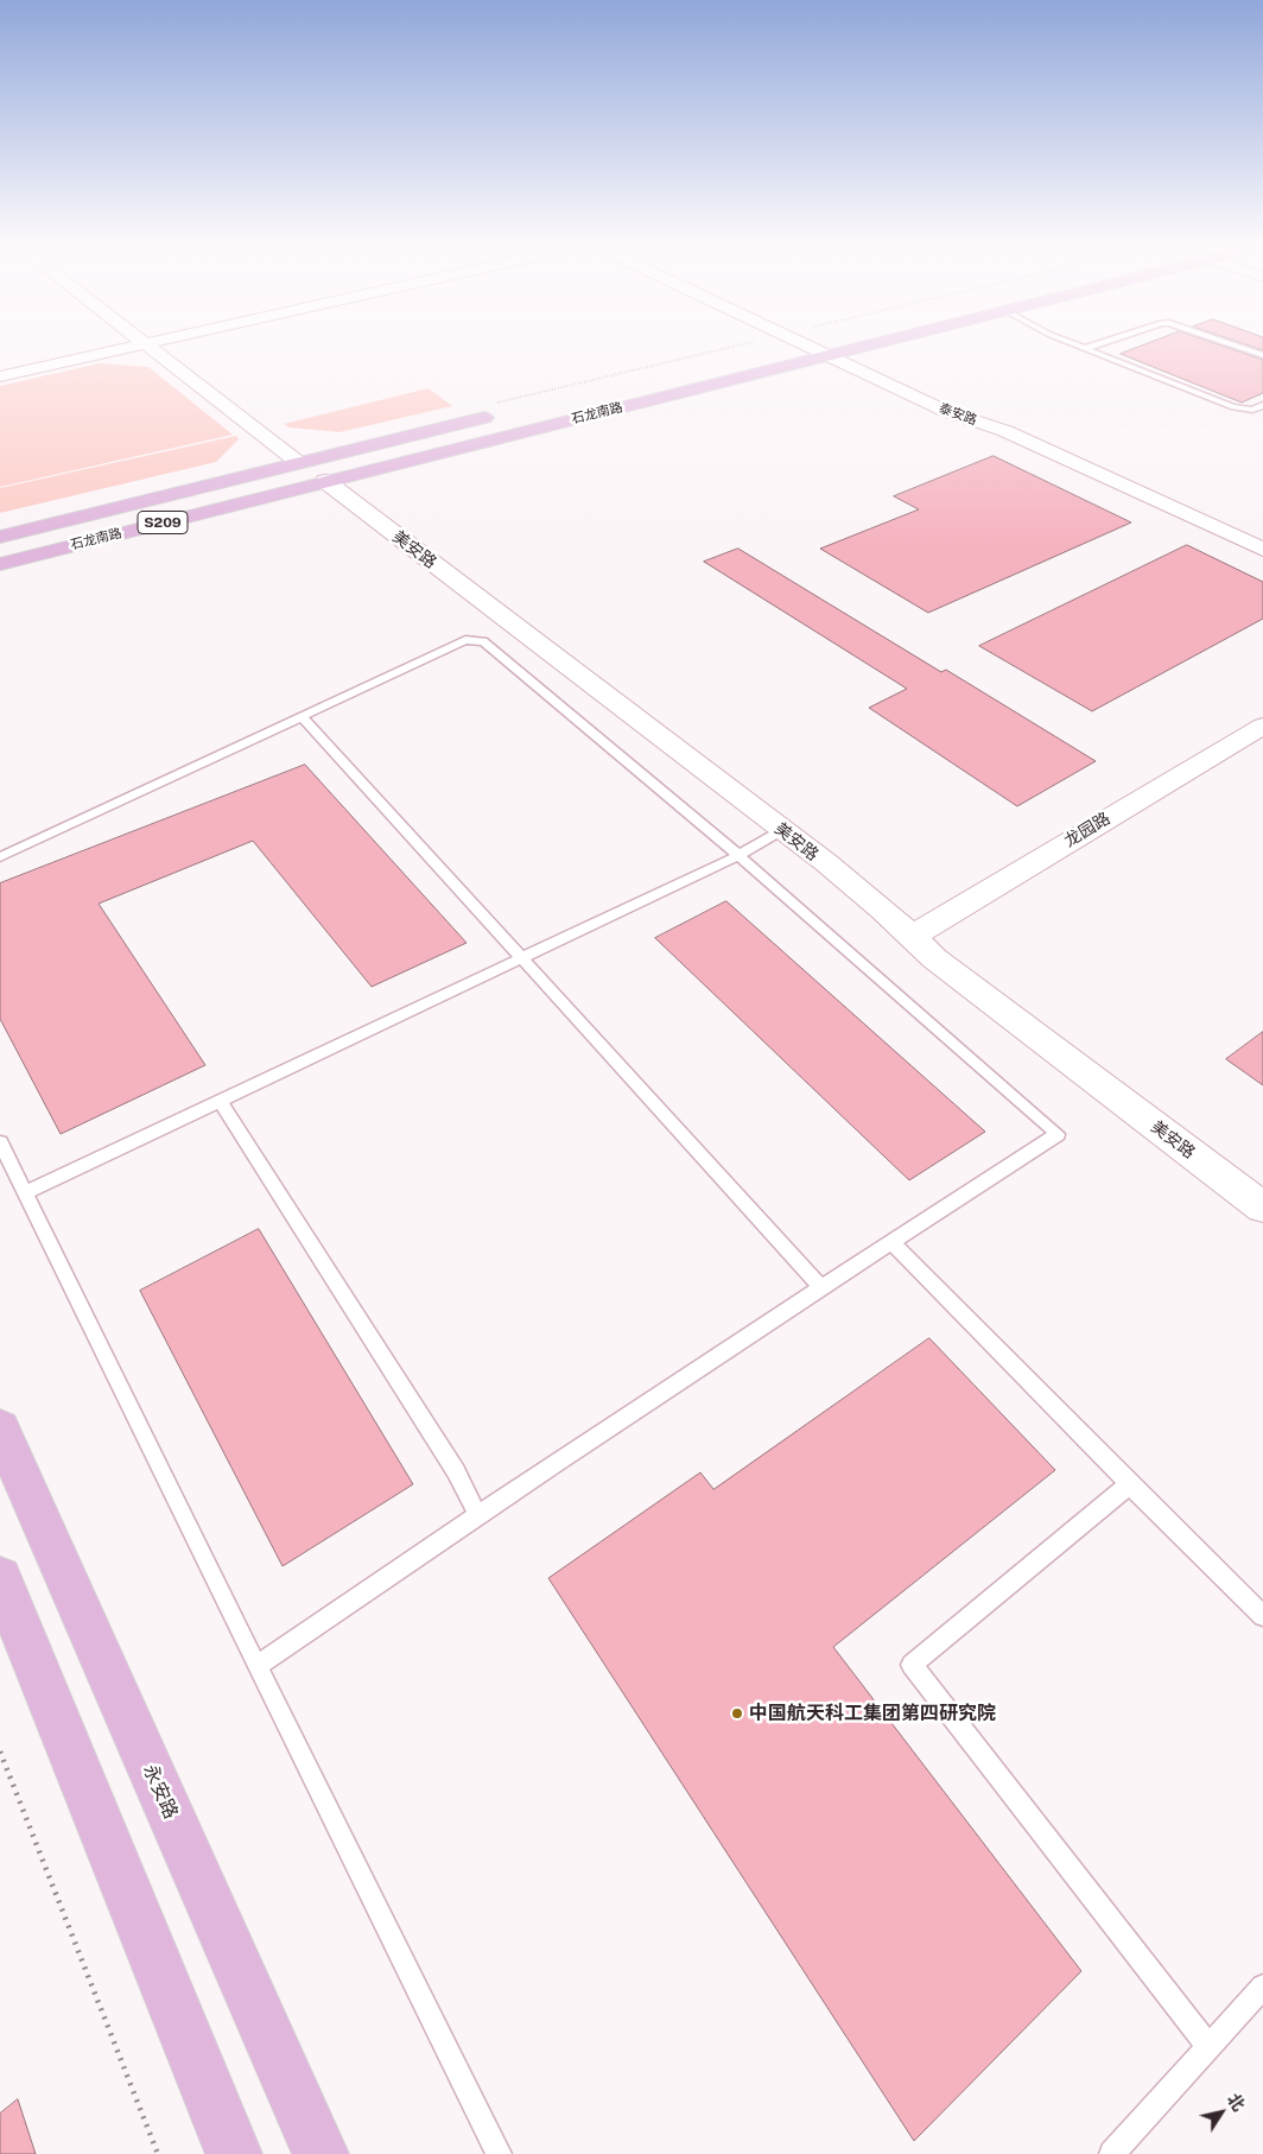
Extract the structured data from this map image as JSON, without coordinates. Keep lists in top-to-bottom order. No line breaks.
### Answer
{"streets":{"main road":["石龙南路","S209","永安路"],"street":["泰安路","美安路","龙园路"]},"crossings":[["石龙南路","泰安路"],["石龙南路","美安路"],["美安路","龙园路"]],"places":["中国航天科工集团第四研究院"],"north":"top right"}
